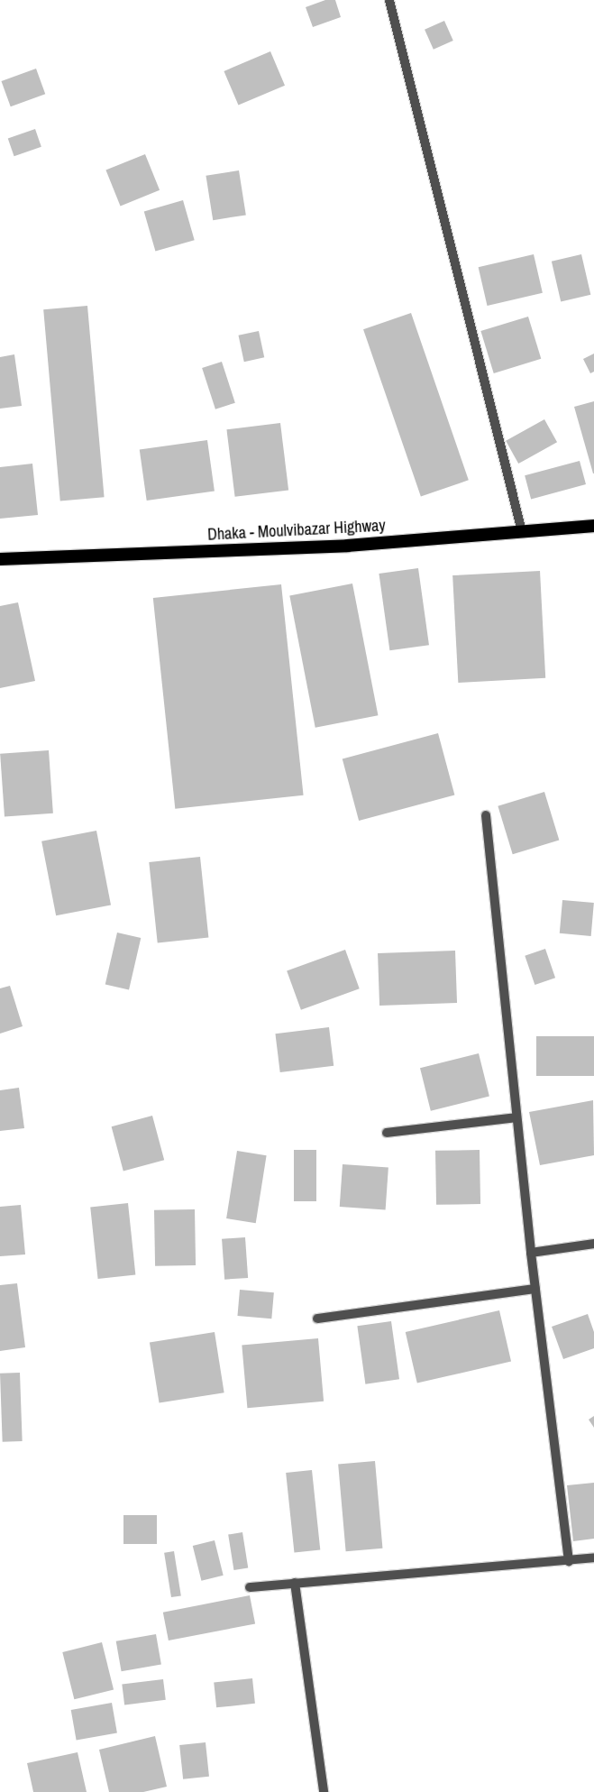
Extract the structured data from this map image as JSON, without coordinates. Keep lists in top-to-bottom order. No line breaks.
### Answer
{"streets":{"highway":["Dhaka - Moulvibazar Highway"]}}
